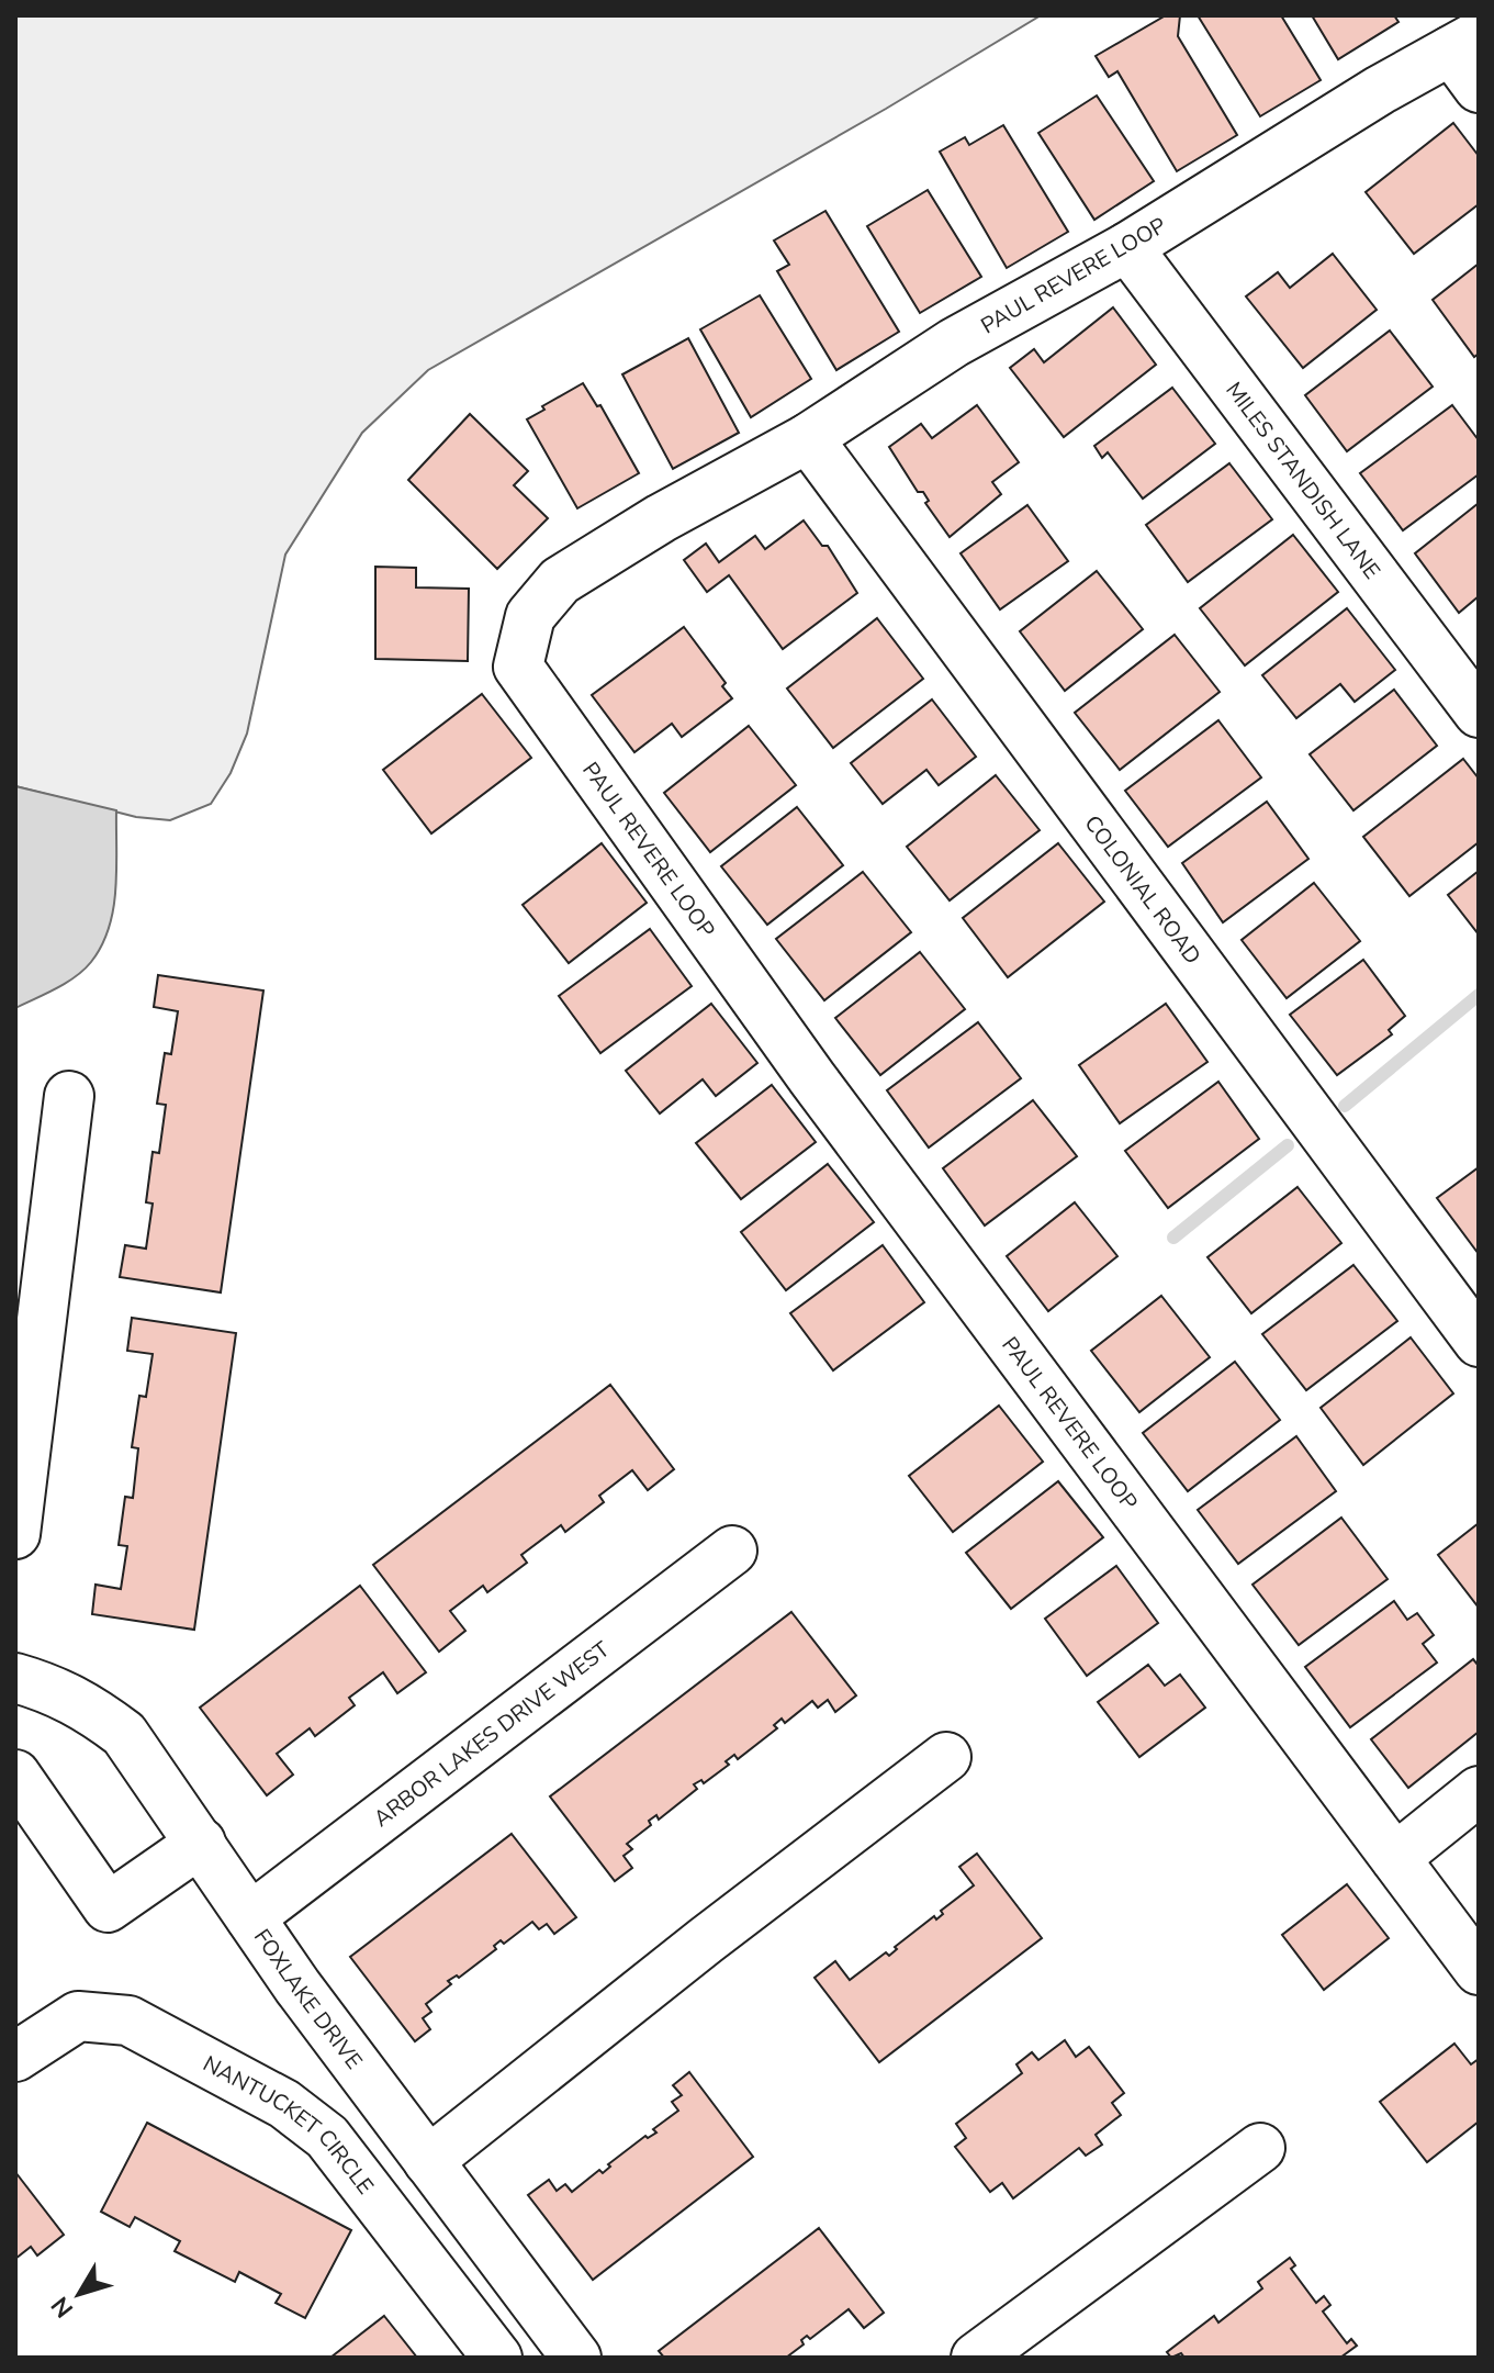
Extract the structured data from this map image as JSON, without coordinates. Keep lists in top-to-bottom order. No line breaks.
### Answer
{"streets":{"street":["PAUL REVERE LOOP","MILES STANDISH LANE","COLONIAL ROAD","ARBOR LAKES DRIVE WEST","FOXLAKE DRIVE","NANTUCKET CIRCLE"]},"crossings":[["PAUL REVERE LOOP","MILES STANDISH LANE"],["PAUL REVERE LOOP","COLONIAL ROAD"],["ARBOR LAKES DRIVE WEST","FOXLAKE DRIVE"]],"north":"bottom left"}
